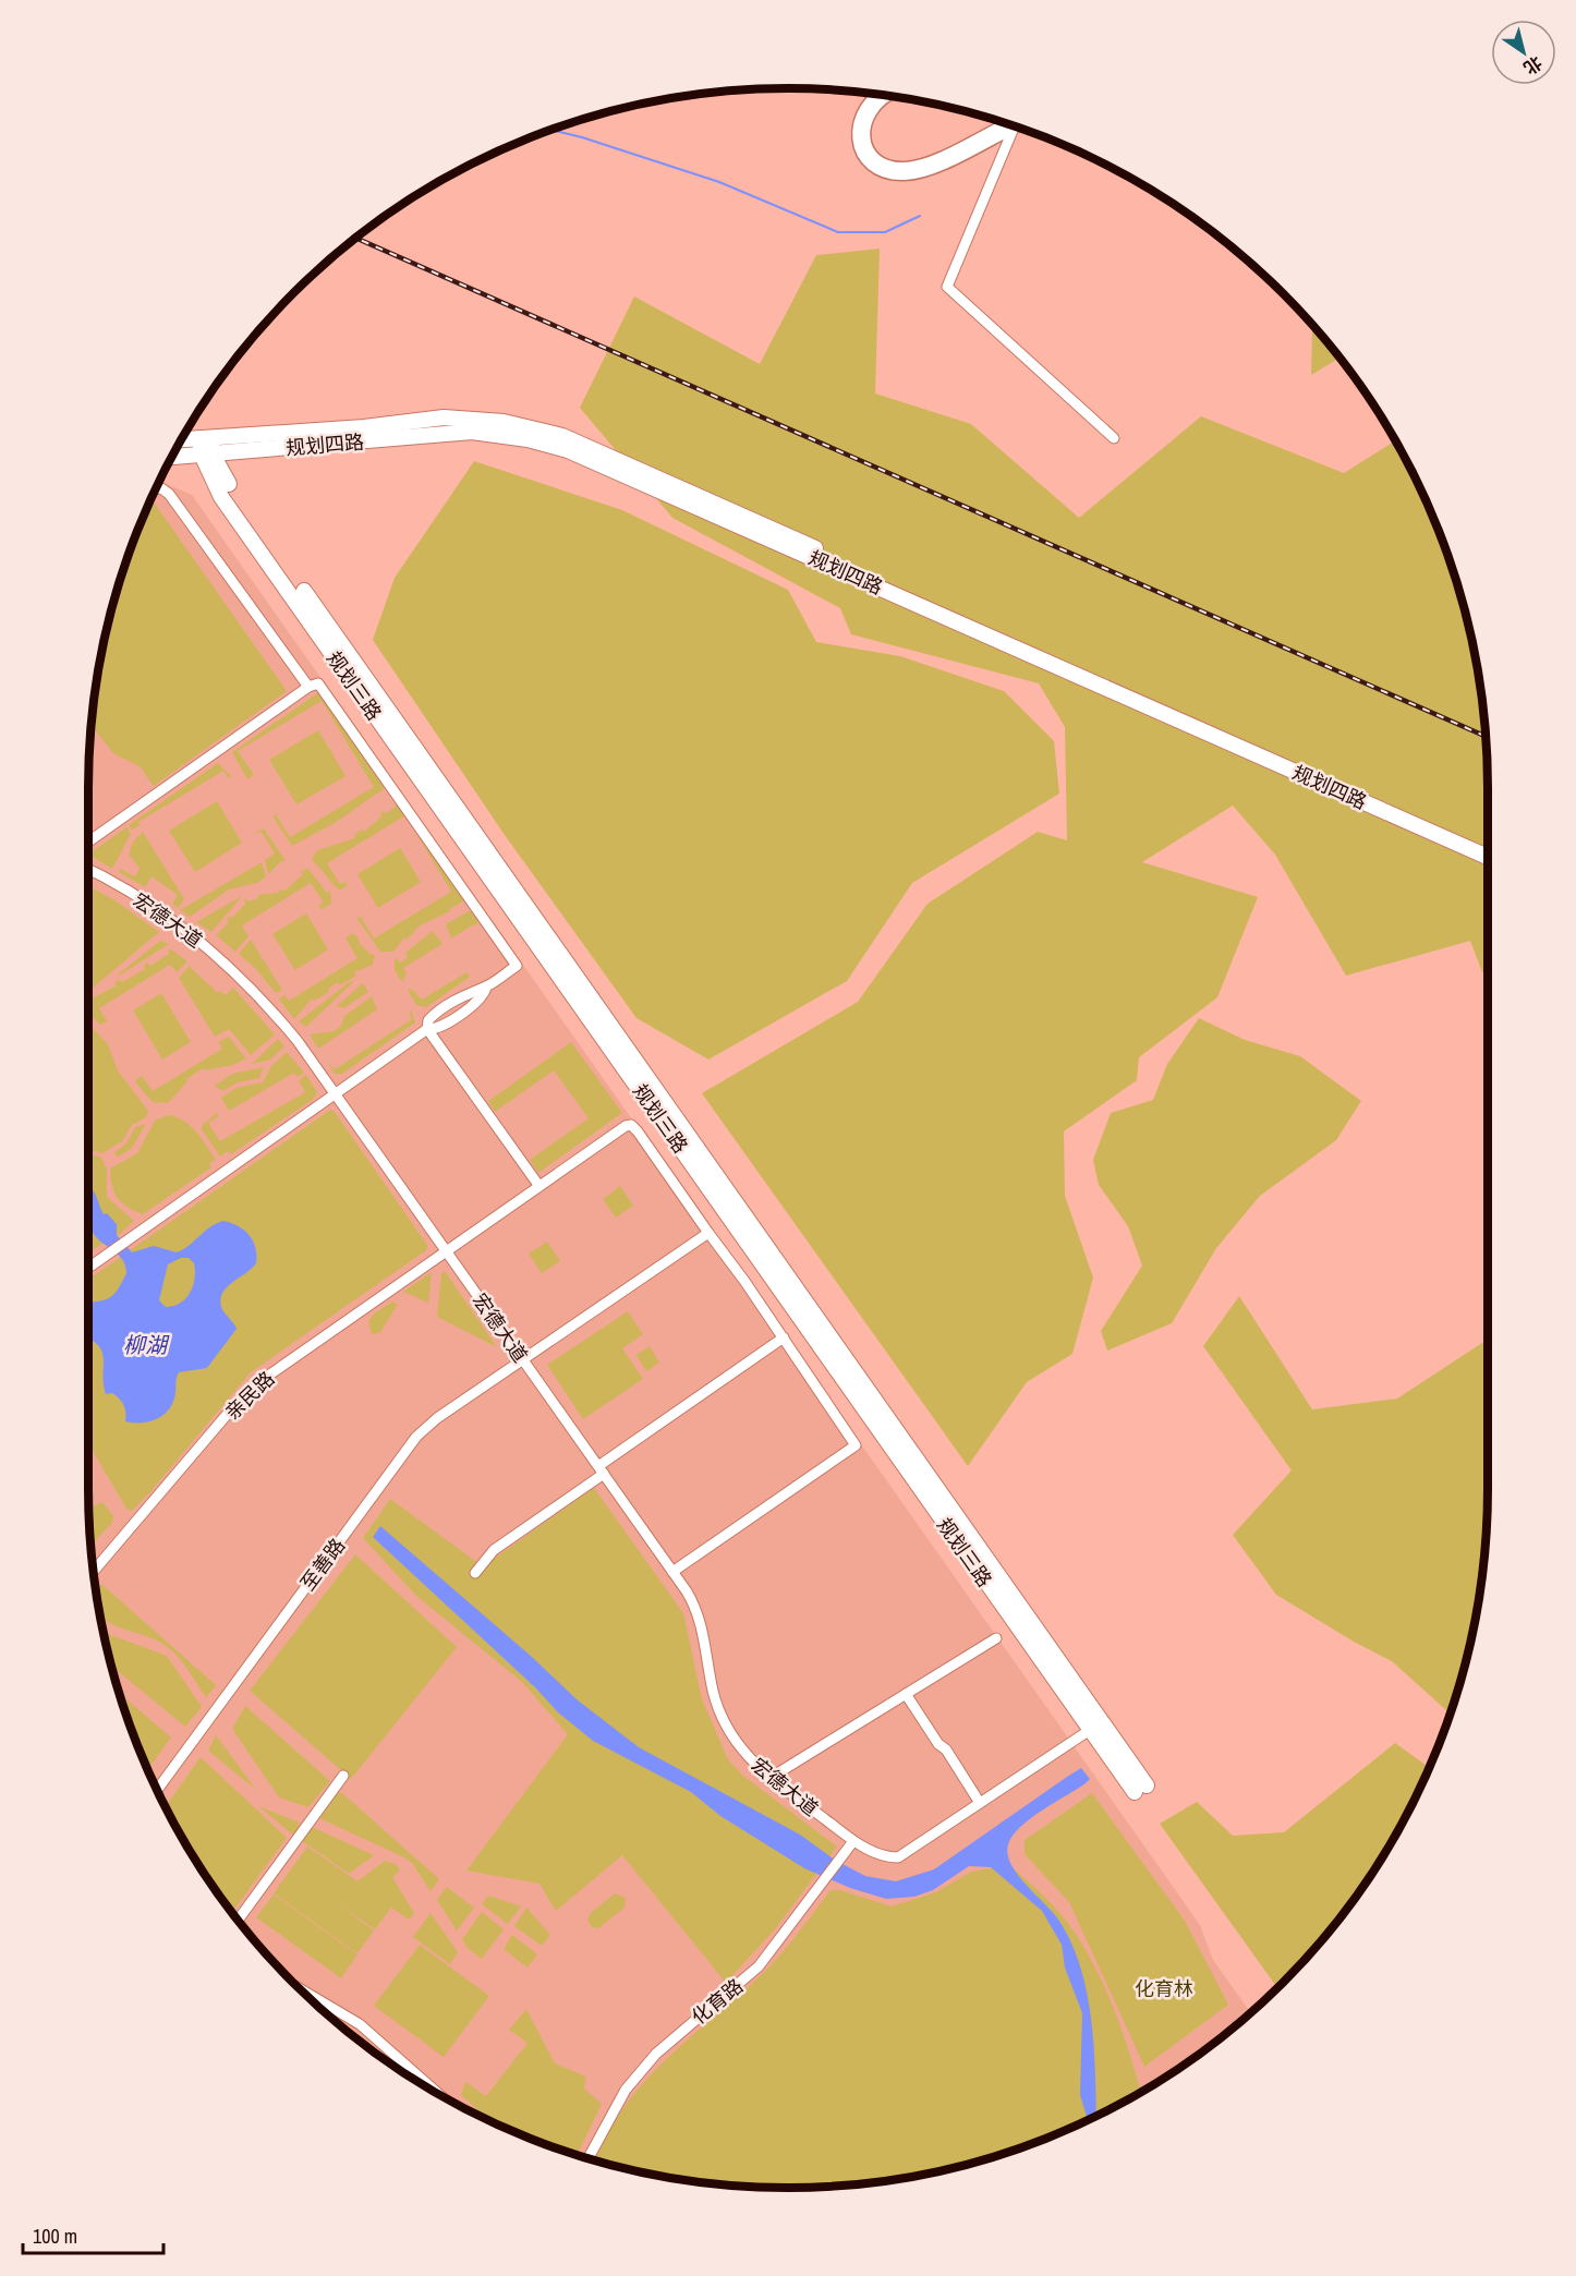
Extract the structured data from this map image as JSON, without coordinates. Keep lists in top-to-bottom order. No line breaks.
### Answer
{"streets":{"main road":["规划四路","规划三路"],"street":["宏德大道","亲民路","至善路","化育路"]},"crossings":[["规划四路","规划三路"],["宏德大道","亲民路"],["宏德大道","至善路"],["宏德大道","化育路"],["亲民路","至善路"]],"water":["柳湖"],"parks":["化育林"],"scale_bar":"100 m","north":"bottom right"}
